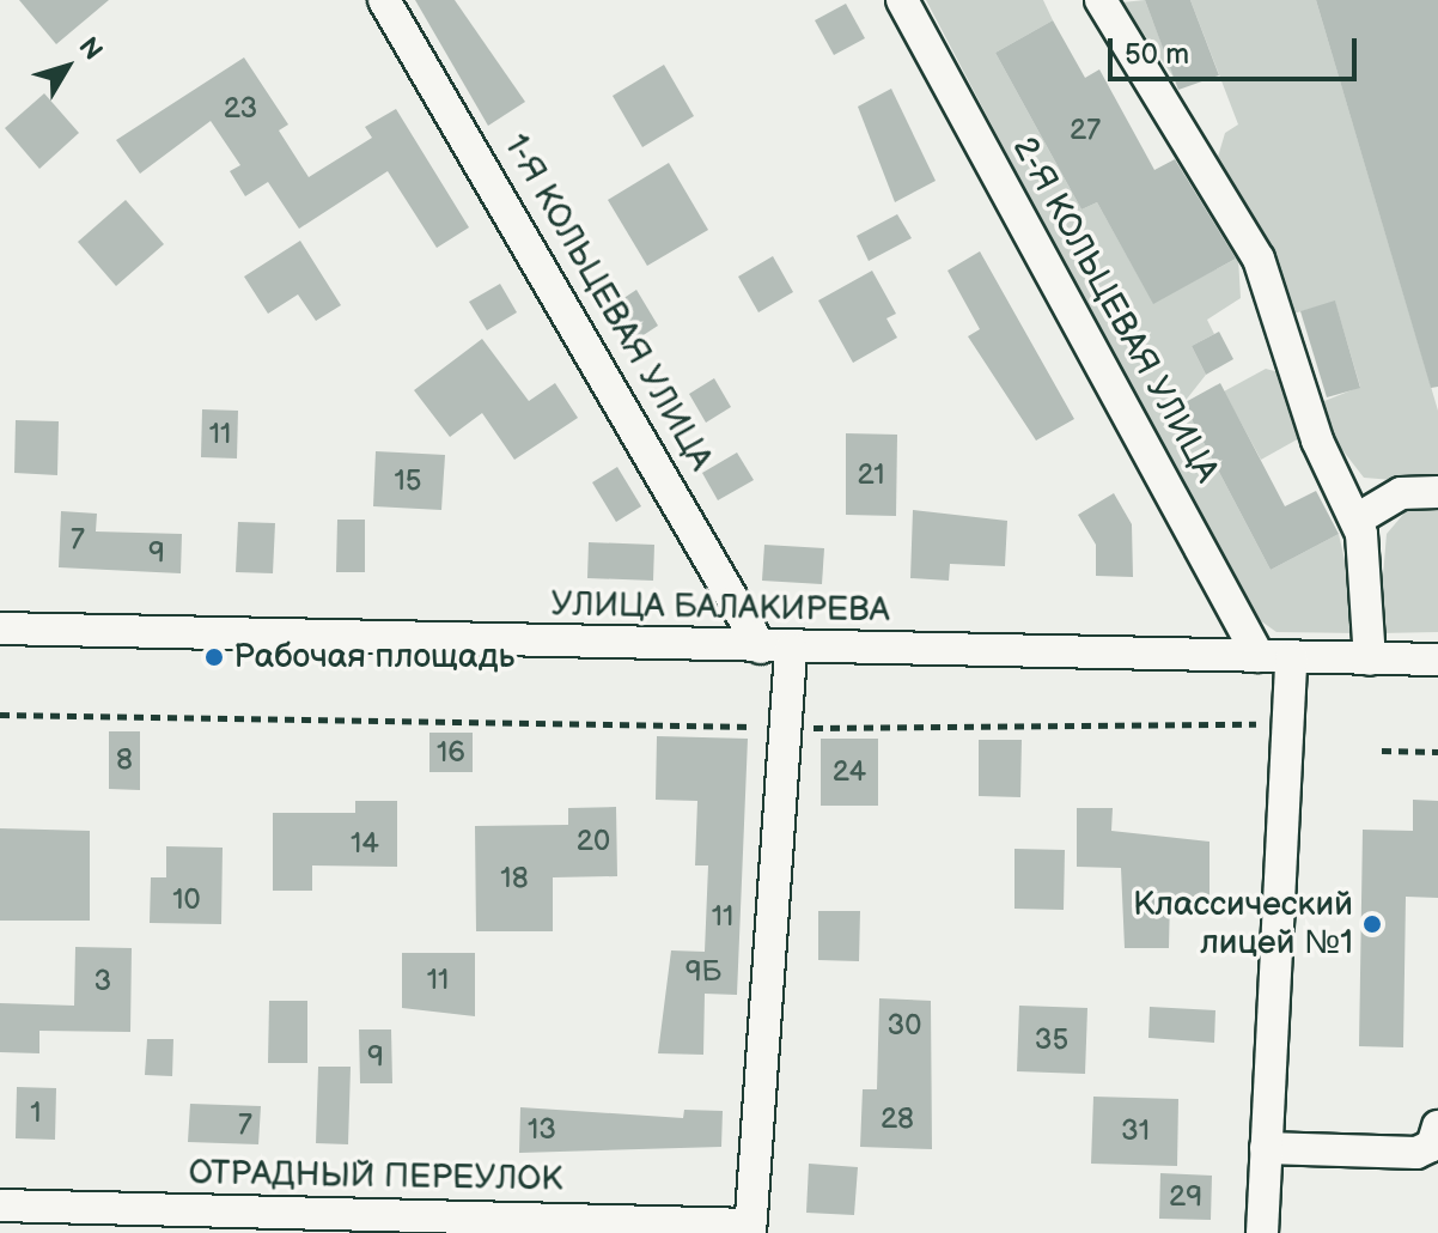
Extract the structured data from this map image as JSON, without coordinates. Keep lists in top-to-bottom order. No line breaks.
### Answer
{"streets":{"street":["1-Я КОЛЬЦЕВАЯ УЛИЦА","2-Я КОЛЬЦЕВАЯ УЛИЦА","УЛИЦА БАЛАКИРЕВА","ОТРАДНЫЙ ПЕРЕУЛОК"]},"crossings":[["1-Я КОЛЬЦЕВАЯ УЛИЦА","УЛИЦА БАЛАКИРЕВА"],["2-Я КОЛЬЦЕВАЯ УЛИЦА","УЛИЦА БАЛАКИРЕВА"]],"places":["Рабочая площадь","Классический лицей №1"],"house_numbers":["23","27","11","21","15","7","9","16","8","24","20","14","18","10","11","9Б","11","3","30","35","9","1","28","7","13","31","29"],"scale_bar":"50 m","north":"top right"}
